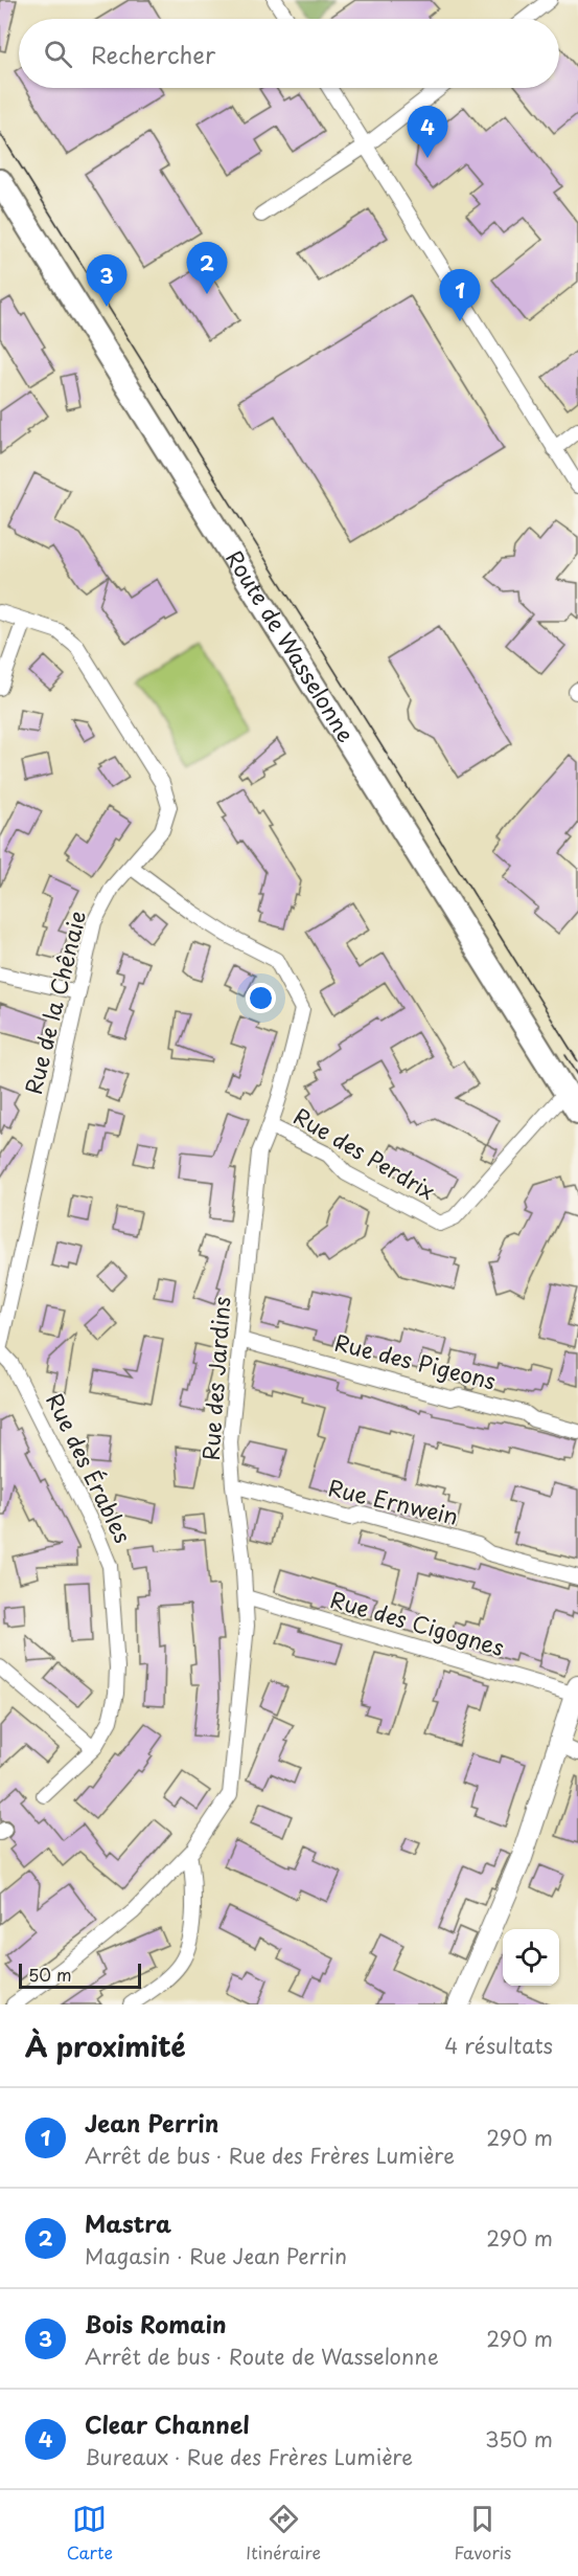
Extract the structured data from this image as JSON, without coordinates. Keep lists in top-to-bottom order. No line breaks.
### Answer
{"streets":{"main road":["Route de Wasselonne"],"street":["Rue de la Chênaie","Rue des Perdrix","Rue des Pigeons","Rue des Jardins","Rue des Érables","Rue Ernwein","Rue des Cigognes"]},"crossings":[["Route de Wasselonne","Rue des Perdrix"],["Rue de la Chênaie","Rue des Jardins"],["Rue des Perdrix","Rue des Jardins"],["Rue des Pigeons","Rue des Jardins"],["Rue des Jardins","Rue Ernwein"],["Rue des Jardins","Rue des Cigognes"]],"scale_bar":"50 m","page":{"search":"Rechercher","pins":["4","2","3","1"],"scale":"50 m","heading":["À proximité","4 résultats"],"list":[{"mark":"1","name":"Jean Perrin","note":"Arrêt de bus · Rue des Frères Lumière","value":"290 m"},{"mark":"2","name":"Mastra","note":"Magasin · Rue Jean Perrin","value":"290 m"},{"mark":"3","name":"Bois Romain","note":"Arrêt de bus · Route de Wasselonne","value":"290 m"},{"mark":"4","name":"Clear Channel","note":"Bureaux · Rue des Frères Lumière","value":"350 m"}],"nav":["Carte","Itinéraire","Favoris"]}}
